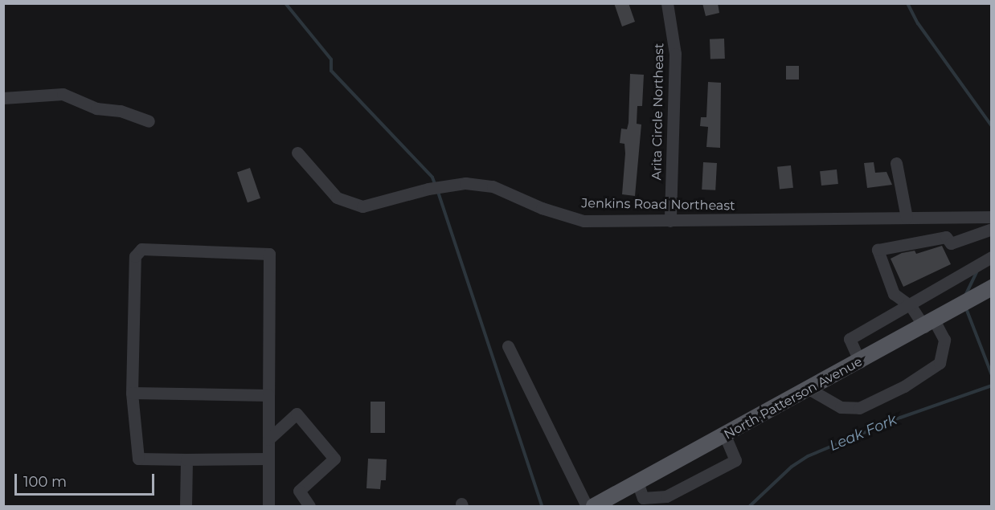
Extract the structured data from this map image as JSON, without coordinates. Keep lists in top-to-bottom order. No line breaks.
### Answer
{"streets":{"main road":["North Patterson Avenue"],"street":["Arita Circle Northeast","Jenkins Road Northeast"]},"crossings":[["Arita Circle Northeast","Jenkins Road Northeast"]],"water":["Leak Fork"],"scale_bar":"100 m"}
